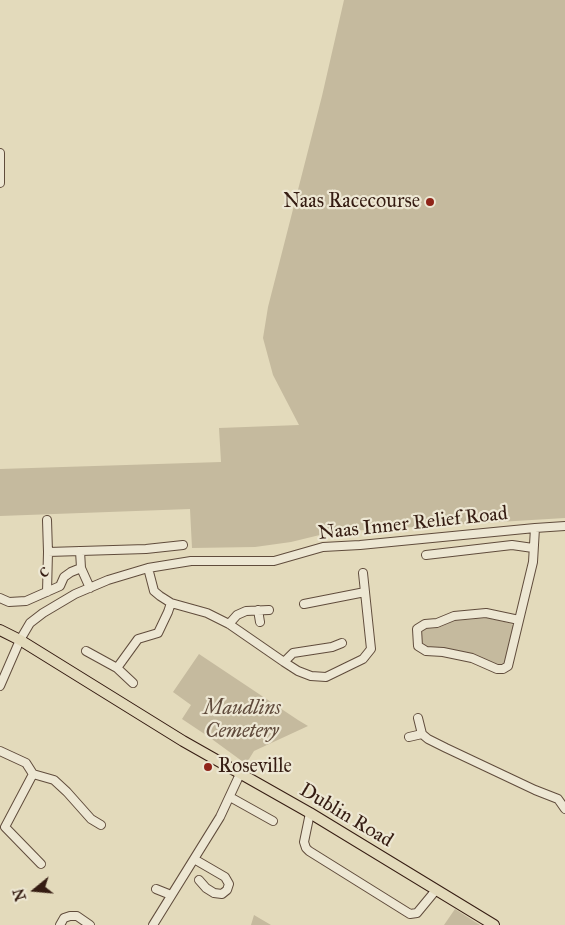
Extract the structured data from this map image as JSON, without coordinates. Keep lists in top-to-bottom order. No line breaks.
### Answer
{"streets":{"main road":["Dublin Road"],"street":["Naas Inner Relief Road","c"]},"crossings":[["Naas Inner Relief Road","Dublin Road"]],"parks":["Maudlins Cemetery"],"places":["Naas Racecourse","Roseville"],"north":"left"}
